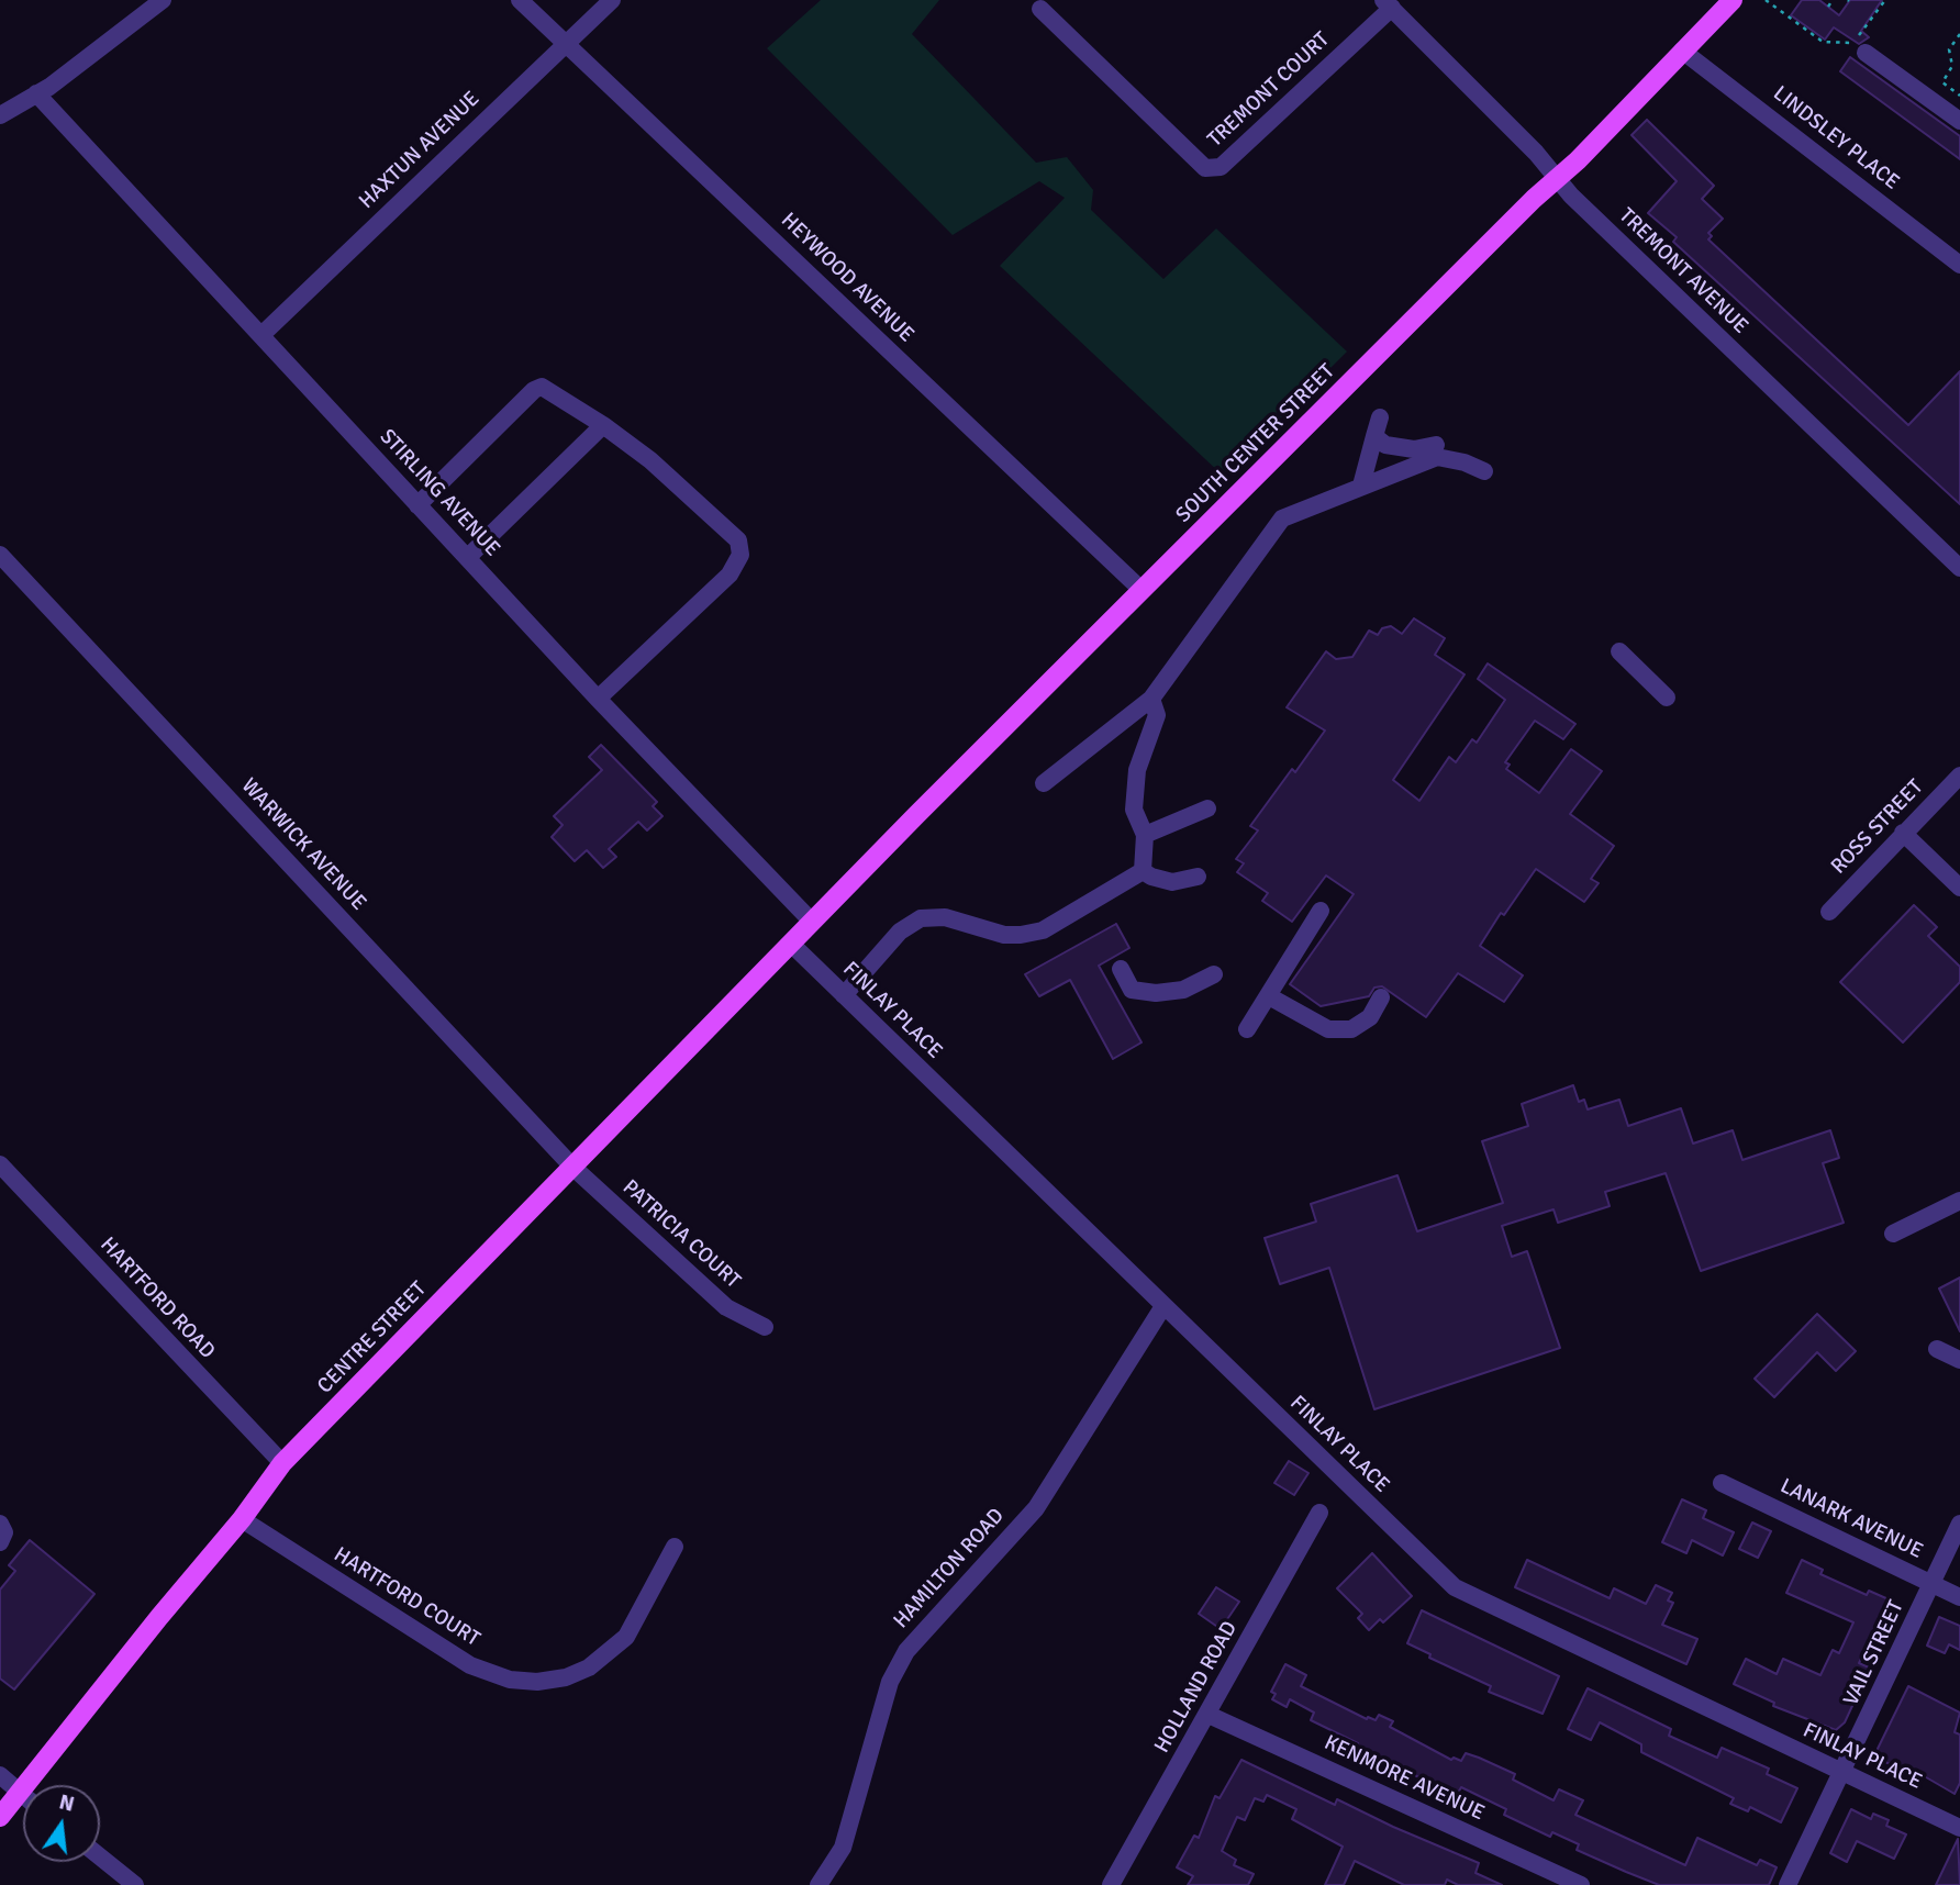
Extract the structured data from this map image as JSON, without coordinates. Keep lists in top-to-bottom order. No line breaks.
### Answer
{"streets":{"main road":["SOUTH CENTER STREET","CENTRE STREET"],"street":["TREMONT COURT","LINDSLEY PLACE","HAXTUN AVENUE","TREMONT AVENUE","HEYWOOD AVENUE","STIRLING AVENUE","ROSS STREET","WARWICK AVENUE","FINLAY PLACE","PATRICIA COURT","HARTFORD ROAD","LANARK AVENUE","HAMILTON ROAD","HARTFORD COURT","VAIL STREET","HOLLAND ROAD","KENMORE AVENUE"]},"crossings":[["TREMONT COURT","TREMONT AVENUE"],["LINDSLEY PLACE","SOUTH CENTER STREET"],["HAXTUN AVENUE","HEYWOOD AVENUE"],["HAXTUN AVENUE","STIRLING AVENUE"],["TREMONT AVENUE","SOUTH CENTER STREET"],["HEYWOOD AVENUE","SOUTH CENTER STREET"],["SOUTH CENTER STREET","STIRLING AVENUE"],["SOUTH CENTER STREET","CENTRE STREET"],["STIRLING AVENUE","CENTRE STREET"],["WARWICK AVENUE","PATRICIA COURT"],["WARWICK AVENUE","CENTRE STREET"],["FINLAY PLACE","CENTRE STREET"],["FINLAY PLACE","HAMILTON ROAD"],["FINLAY PLACE","VAIL STREET"],["PATRICIA COURT","CENTRE STREET"],["HARTFORD ROAD","CENTRE STREET"],["CENTRE STREET","HARTFORD COURT"],["LANARK AVENUE","VAIL STREET"],["HOLLAND ROAD","KENMORE AVENUE"]],"north":"top"}
